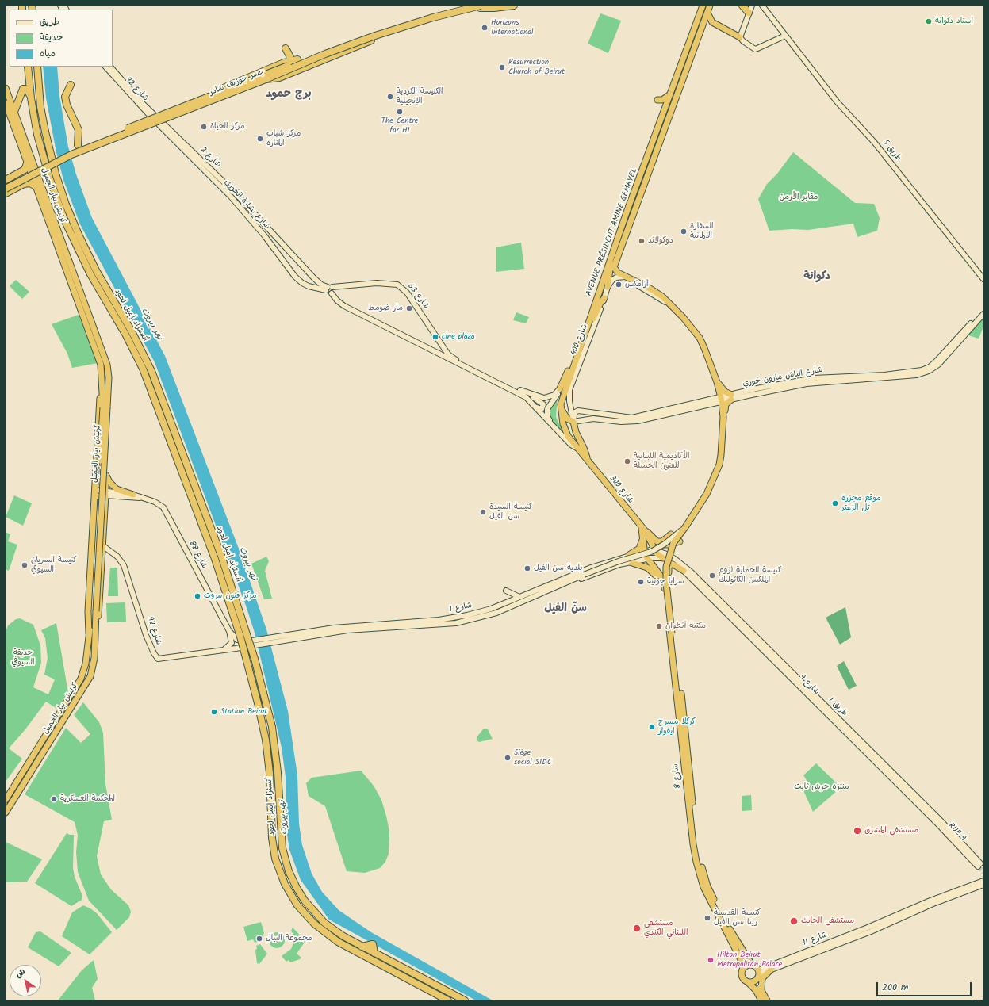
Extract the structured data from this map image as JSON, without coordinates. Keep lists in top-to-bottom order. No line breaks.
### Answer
{"streets":{"highway":["جسر جوزيف شادر","كرنيش بيار الجميل","AVENUE PRÉSIDENT AMINE GEMAYEL","أتستراد إميل لحود","شارع 300","شارع 8"],"main road":["شارع 92","طريق 5","شارع 2","شارع بشارة الخوري","شارع 63","شارع 400","شارع الباش مارون خوري","شارع 88","شارع 1","شارع 9","طريق 1","RUE 9","شارع 11"]},"crossings":[["شارع 92","شارع 2"],["شارع 92","شارع بشارة الخوري"],["شارع 2","شارع بشارة الخوري"],["شارع 2","شارع 63"],["شارع بشارة الخوري","شارع 63"],["AVENUE PRÉSIDENT AMINE GEMAYEL","شارع 300"],["شارع 300","شارع 8"],["شارع 1","شارع 9"],["شارع 1","طريق 1"],["شارع 1","شارع 8"],["شارع 9","RUE 9"],["طريق 1","RUE 9"],["شارع 8","شارع 11"]],"districts":["برج حموﺪ","دكوانة","سنّ الفيل"],"water":["نهر بيروت"],"parks":["مقابر الأرمن","حديقة السيوفي","منتزه حرش ثابت"],"places":["استاد دكوانة","Horizons International","Resurrection Church of Beirut","الكنيسة الكردية الإنجيلية","The Centre for HI","مركز الحياة","مركز شباب المنارة","السفارة الألمانية","دوكولاند","أرامكس","مار ضومط","cine plaza","الأكاديمية اللبنانية للفنون الجميلة","موقع مجزرة تل الزعتر","كنيسة السيدة سن الفيل","كنيسة السريان السيوفي","بلدية سن الفيل","كنيسة الحماية لروم الملكيين الكاثوليك","سرايا جونية","مركز فنون بيروت","مكتبة أنطوان","Station Beirut","كركلا مسرح ايفوار","Siège social SIDC","المحكمة العسكرية","مستشفى المشرق","كنيسة القديسة ريتا سن الفيل","مستشفى الحايك","مستشفى اللبناني الكندي","مجموعة البيال","Hilton Beirut Metropolitan Palace"],"legend":["طريق","حديقة","مياه"],"scale_bar":"200 m","north":"top left"}
